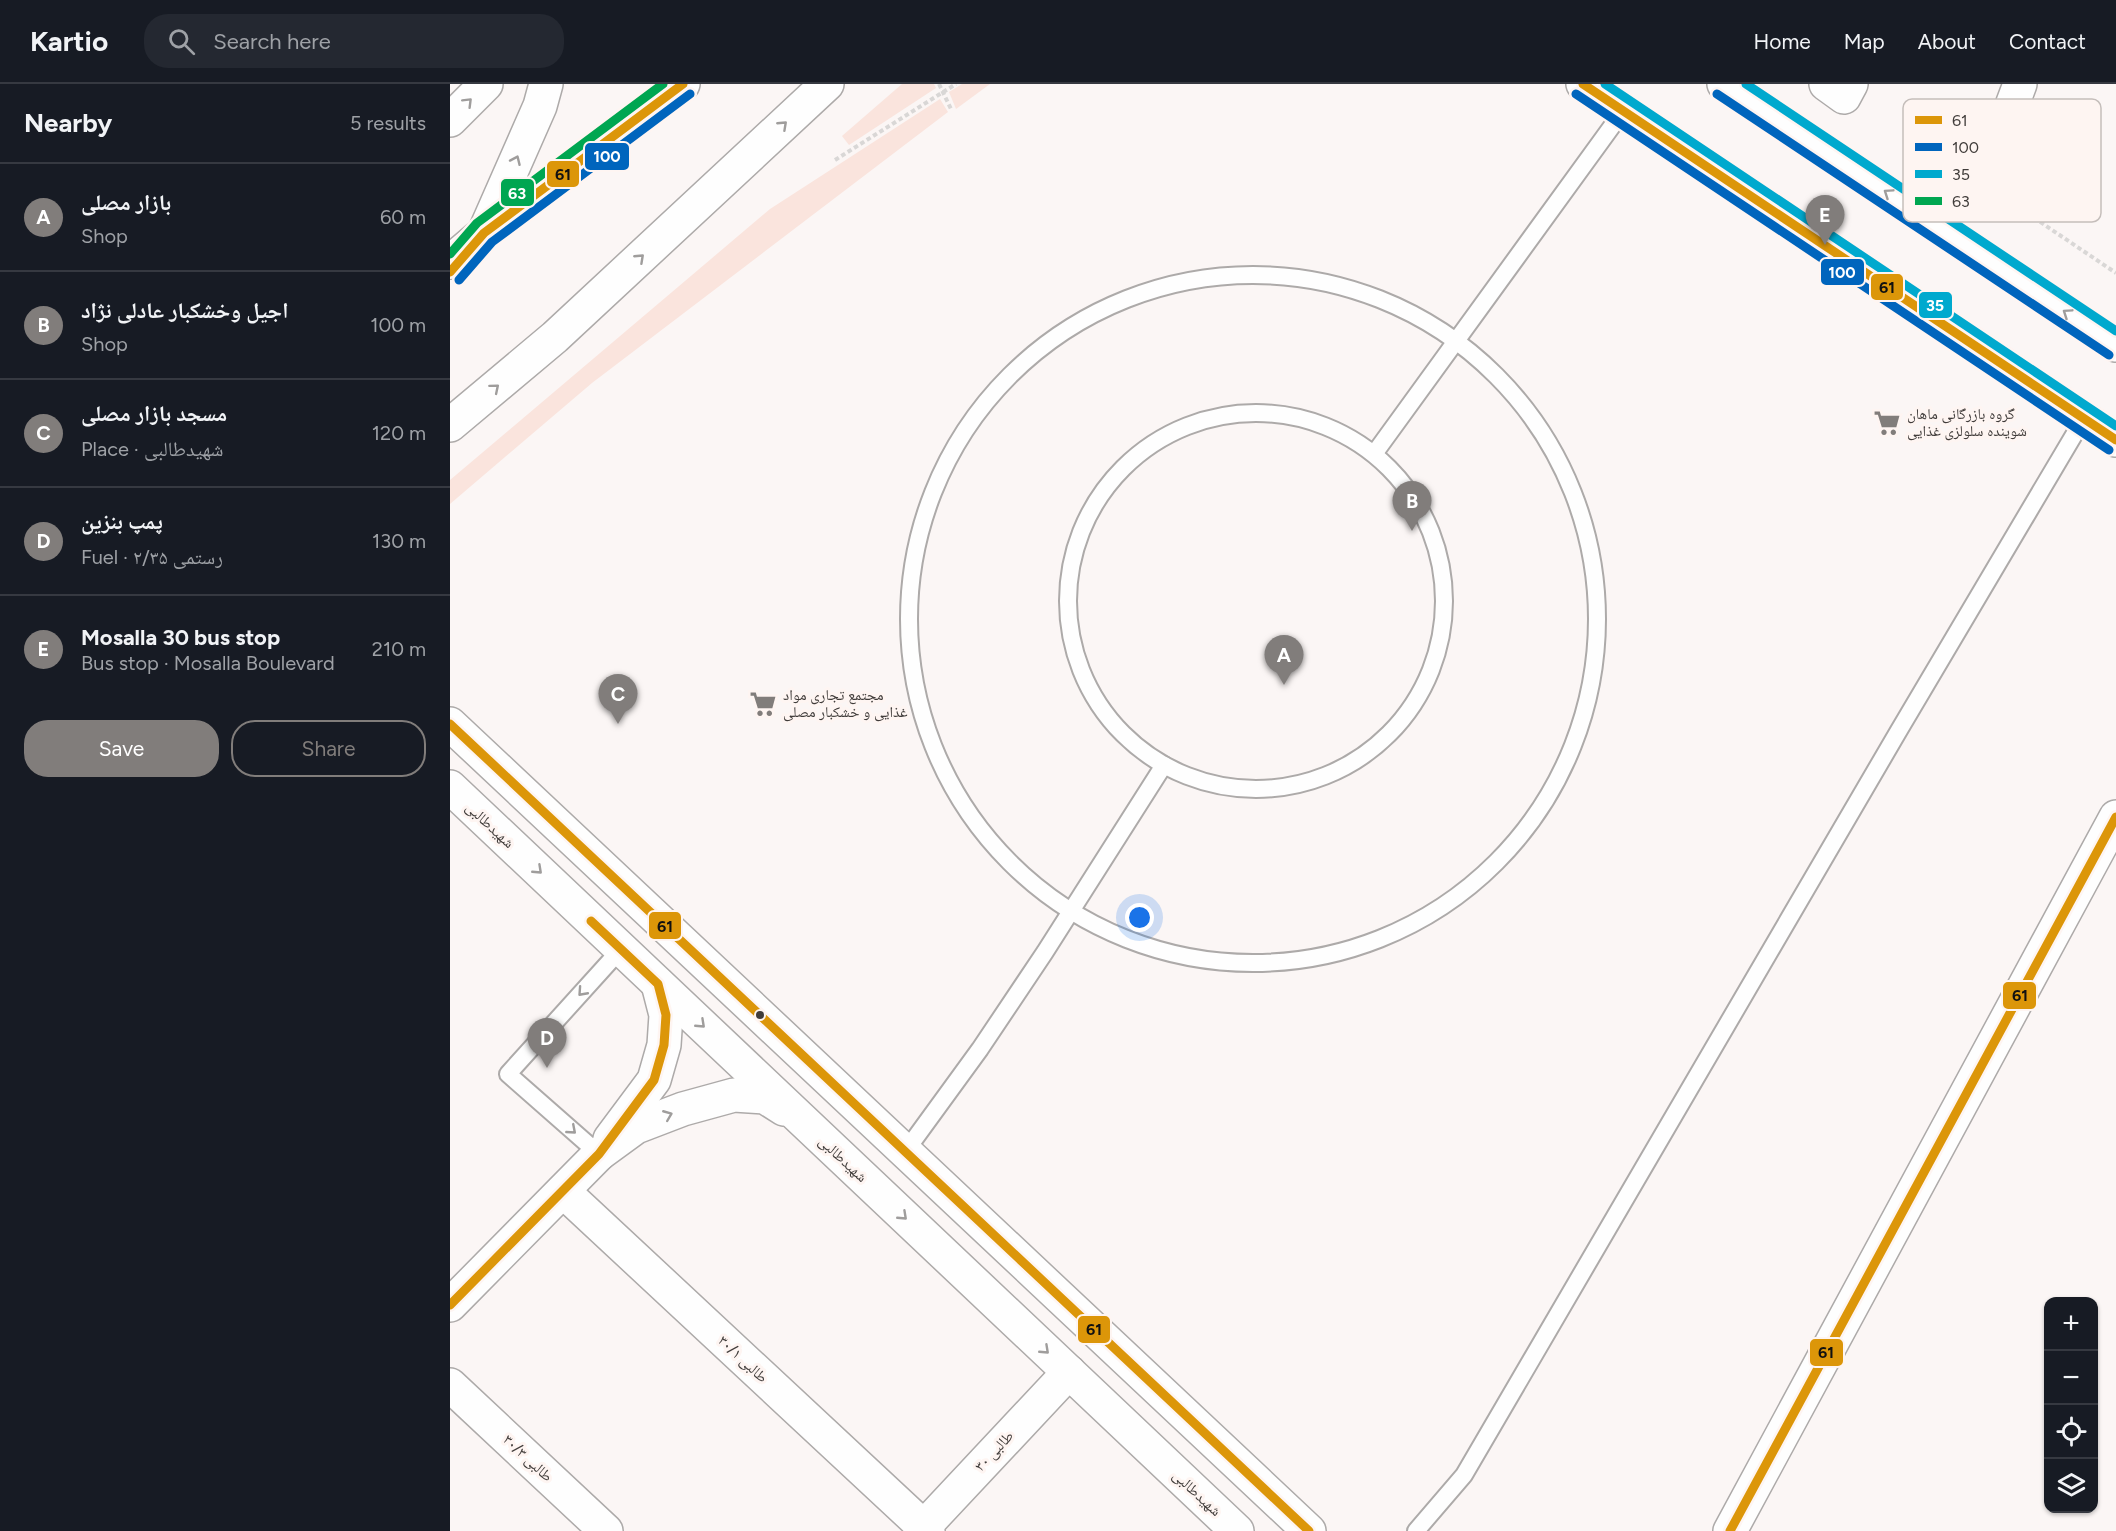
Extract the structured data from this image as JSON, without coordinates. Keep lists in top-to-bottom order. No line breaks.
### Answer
{"streets":{"main road":["شهیدطالبی","طالبی ۳۰/۱","طالبی ۳۰","طالبی ۳۰/۳"]},"crossings":[["شهیدطالبی","طالبی ۳۰"],["طالبی ۳۰/۱","طالبی ۳۰"]],"places":{"supermarket":["گروه بازرگانی ماهان شوینده سلولزی غذایی","مجتمع تجاری مواد غذایی و خشکبار مصلی"]},"lines":["transit line 61","transit line 35","transit line 63","transit line 100"],"legend":["61","100","35","63"],"page":{"header":"Kartio","search":"Search here","nav":["Home","Map","About","Contact"],"heading":["Nearby","5 results"],"list":[{"mark":"A","name":"بازار مصلى","note":"Shop","value":"60 m"},{"mark":"B","name":"اجیل وخشکبار عادلی نژاد","note":"Shop","value":"100 m"},{"mark":"C","name":"مسجد بازار مصلی","note":"Place · شهیدطالبی","value":"120 m"},{"mark":"D","name":"پمپ بنزین","note":"Fuel · رستمی ۲/۳۵","value":"130 m"},{"mark":"E","name":"Mosalla 30 bus stop","note":"Bus stop · Mosalla Boulevard","value":"210 m"}],"pins":["E","B","A","C","D"],"buttons":["Save","Share"],"map_buttons":["+","−"]}}
